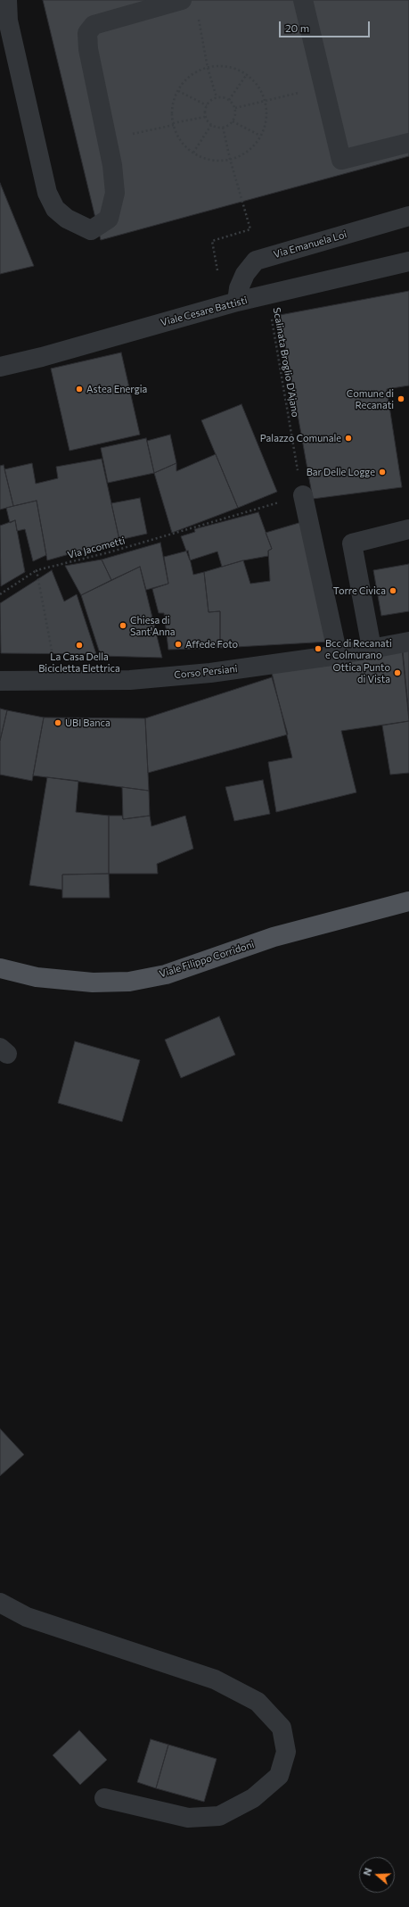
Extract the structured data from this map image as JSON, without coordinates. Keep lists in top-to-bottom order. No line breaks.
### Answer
{"streets":{"main road":["Viale Filippo Corridoni"],"street":["Via Emanuela Loi","Viale Cesare Battisti","Corso Persiani"],"path":["Scalinata Broglio D'Ajano","Via Jacometti"]},"crossings":[["Via Emanuela Loi","Viale Cesare Battisti"],["Viale Cesare Battisti","Scalinata Broglio D'Ajano"]],"places":["Astea Energia","Comune di Recanati","Palazzo Comunale","Bar Delle Logge","Torre Civica","Chiesa di Sant'Anna","Affede Foto","La Casa Della Bicicletta Elettrica","Bcc di Recanati e Colmurano","Ottica Punto di Vista","UBI Banca"],"scale_bar":"20 m","north":"left"}
